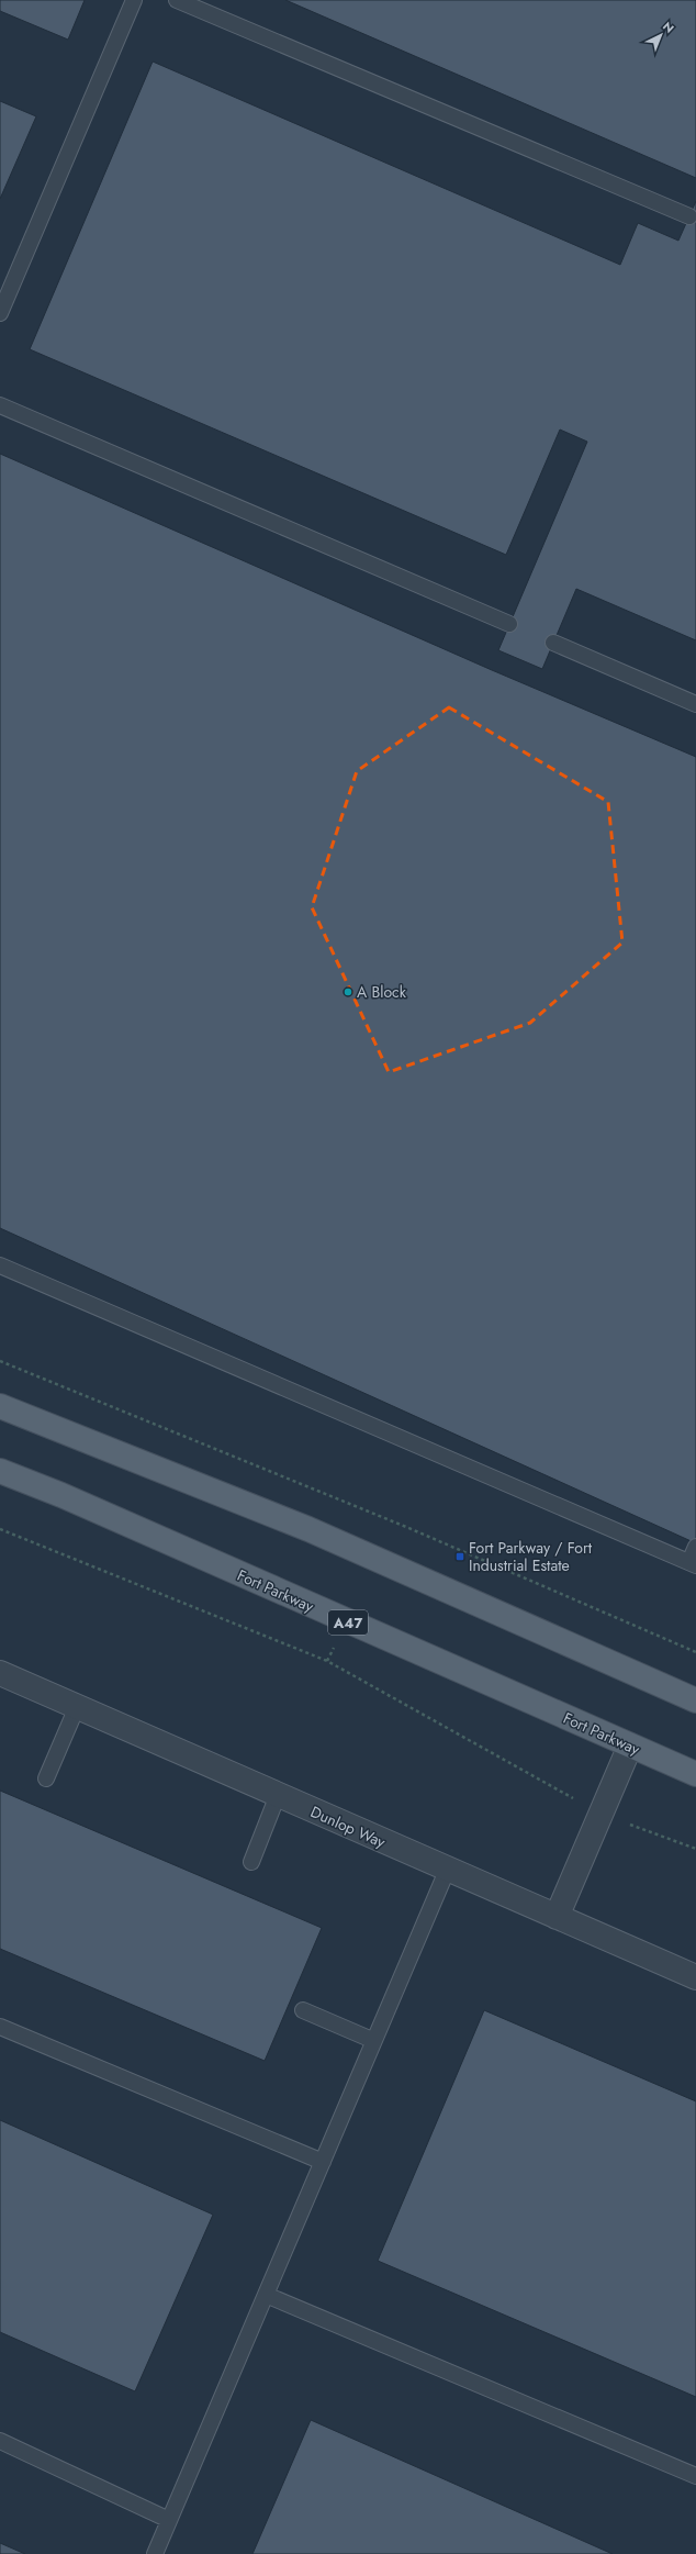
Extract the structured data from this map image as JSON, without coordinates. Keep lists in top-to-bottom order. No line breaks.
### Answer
{"streets":{"main road":["Fort Parkway","A47"],"street":["Dunlop Way"]},"places":{"other":["A Block"],"transit":["Fort Parkway / Fort Industrial Estate"]},"north":"top right"}
